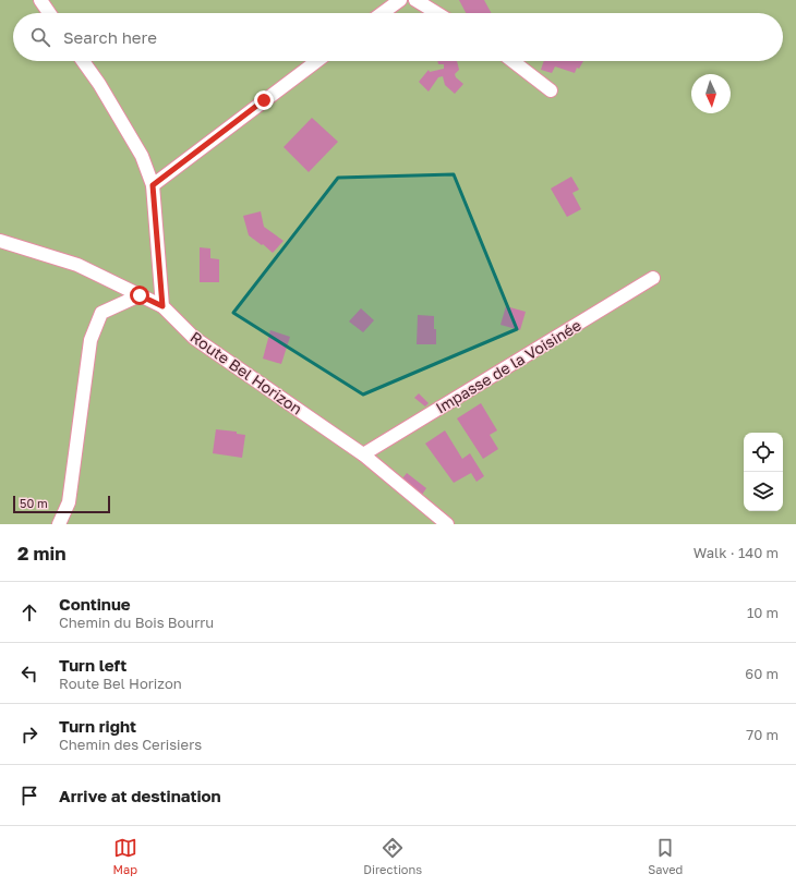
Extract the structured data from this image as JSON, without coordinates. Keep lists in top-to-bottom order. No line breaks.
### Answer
{"streets":{"street":["Impasse de la Voisinée","Route Bel Horizon"]},"crossings":[["Impasse de la Voisinée","Route Bel Horizon"]],"scale_bar":"50 m","north":"bottom","page":{"search":"Search here","scale":"50 m","heading":["2 min","Walk · 140 m"],"list":[["Continue","Chemin du Bois Bourru","10 m"],["Turn left","Route Bel Horizon","60 m"],["Turn right","Chemin des Cerisiers","70 m"],"Arrive at destination"],"nav":["Map","Directions","Saved"]}}
